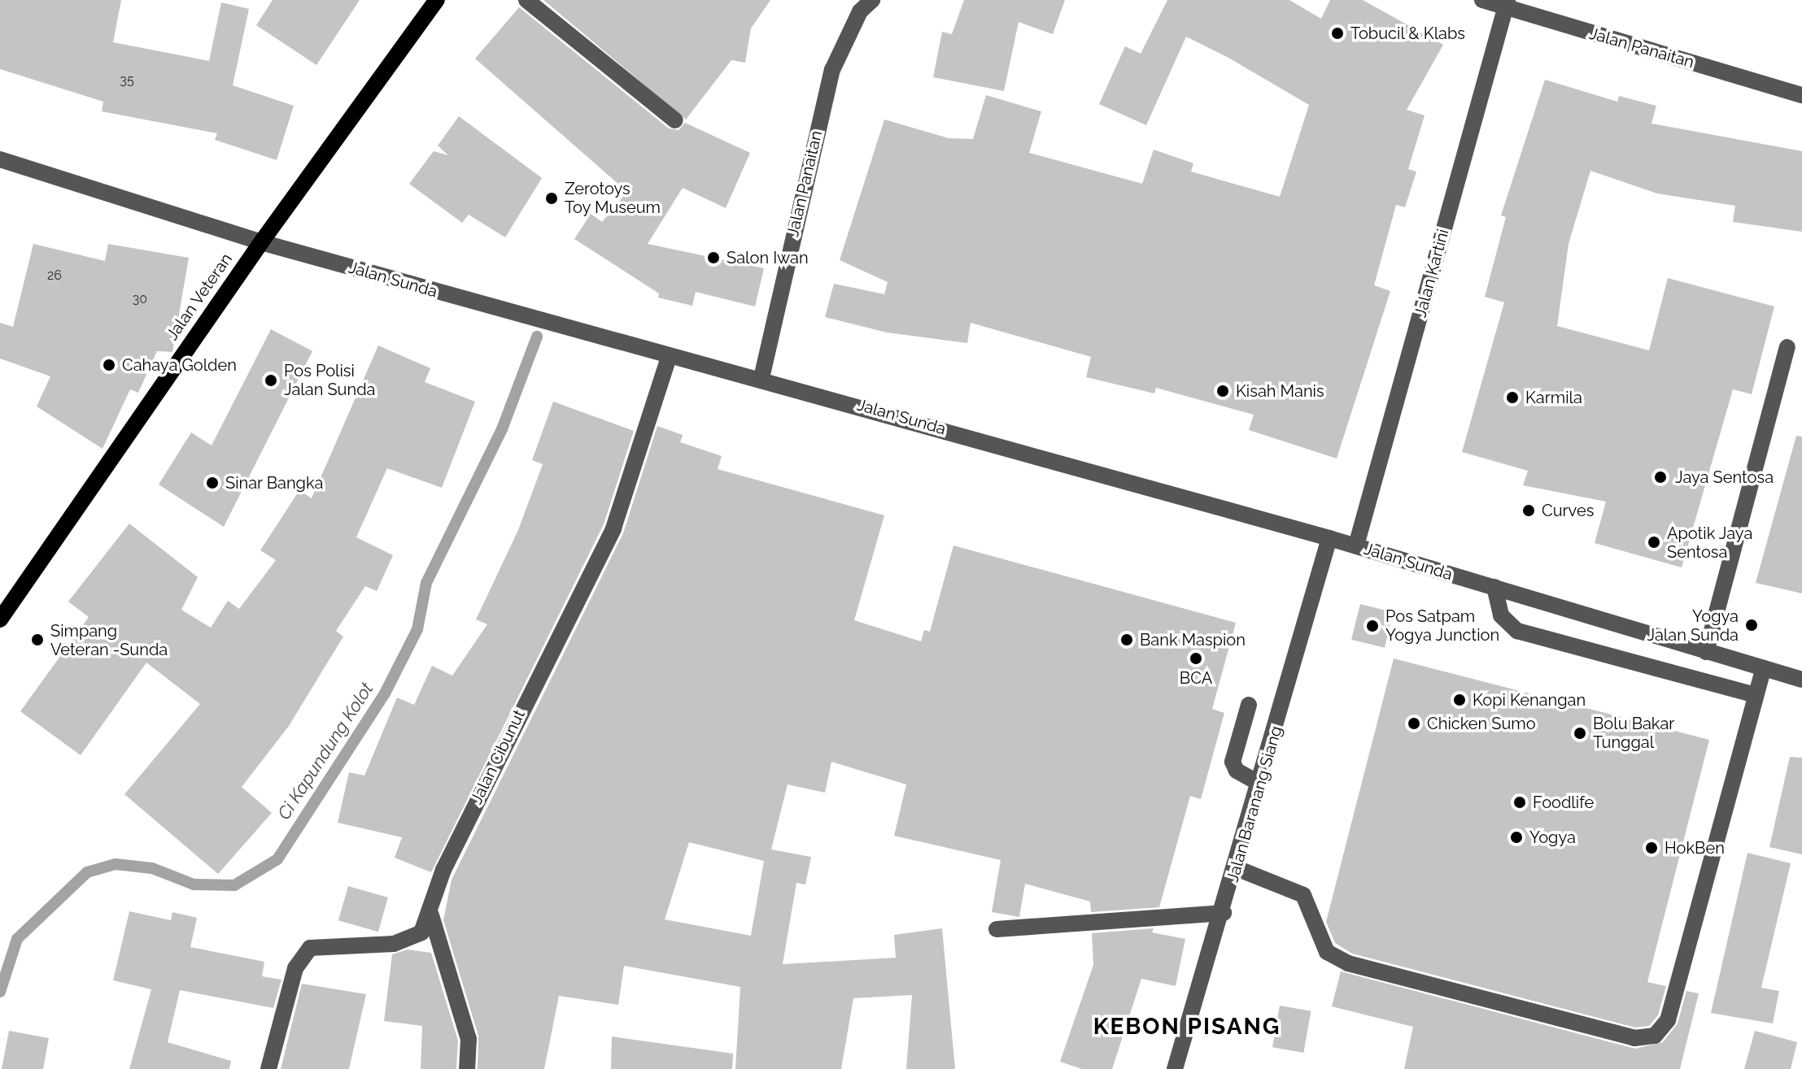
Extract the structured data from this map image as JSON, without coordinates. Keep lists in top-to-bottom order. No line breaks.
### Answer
{"streets":{"main road":["Jalan Veteran"],"street":["Jalan Panaitan","Jalan Kartini","Jalan Sunda","Jalan Cibunut","Jalan Baranang Siang"]},"crossings":[["Jalan Panaitan","Jalan Kartini"],["Jalan Panaitan","Jalan Sunda"],["Jalan Kartini","Jalan Sunda"],["Jalan Sunda","Jalan Veteran"],["Jalan Sunda","Jalan Cibunut"],["Jalan Sunda","Jalan Baranang Siang"]],"districts":["KEBON PISANG"],"water":["Ci Kapundung Kolot"],"places":["Tobucil & Klabs","Zerotoys Toy Museum","Salon Iwan","Cahaya Golden","Pos Polisi Jalan Sunda","Kisah Manis","Karmila","Jaya Sentosa","Sinar Bangka","Curves","Apotik Jaya Sentosa","Yogya Jalan Sunda","Pos Satpam Yogya Junction","Simpang Veteran -Sunda","Bank Maspion","BCA","Kopi Kenangan","Chicken Sumo","Bolu Bakar Tunggal","Foodlife","Yogya","HokBen"],"house_numbers":["35","26","30"]}
